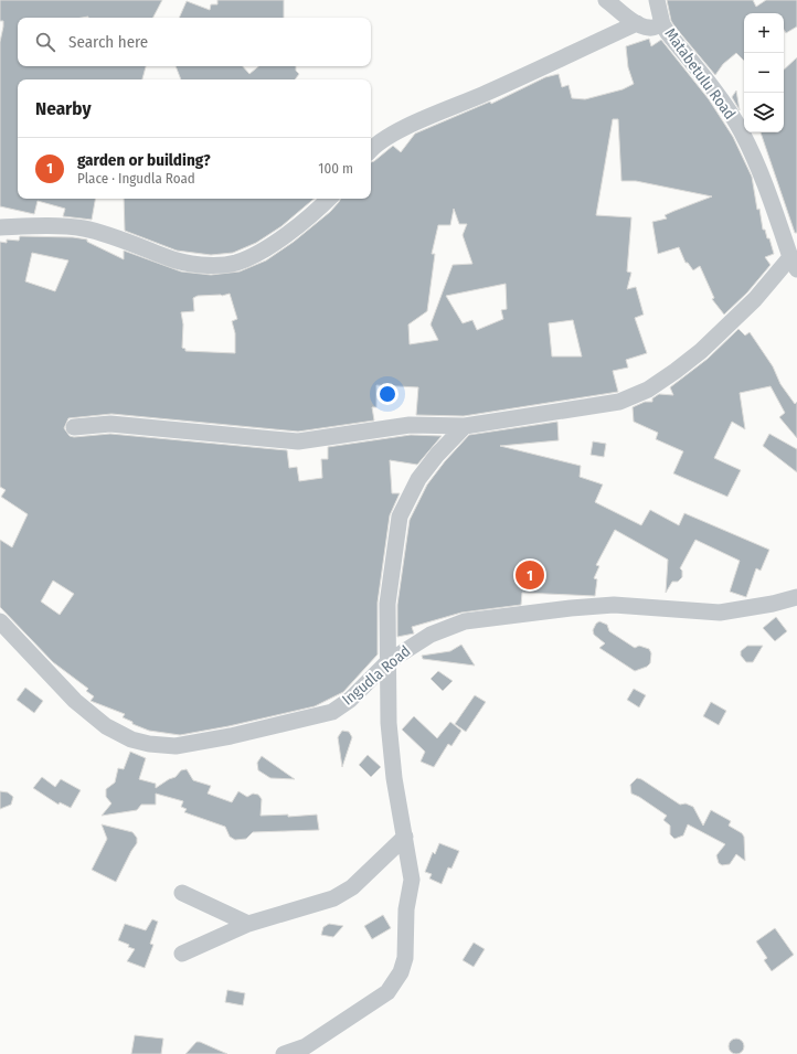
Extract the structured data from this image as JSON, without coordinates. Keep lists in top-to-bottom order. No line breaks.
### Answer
{"streets":{"street":["Matabetulu Road","Ingudla Road"]},"page":{"map_buttons":["+","−"],"search":"Search here","heading":"Nearby","list":[{"mark":"1","name":"garden or building?","note":"Place · Ingudla Road","value":"100 m"}],"pins":"1"}}
